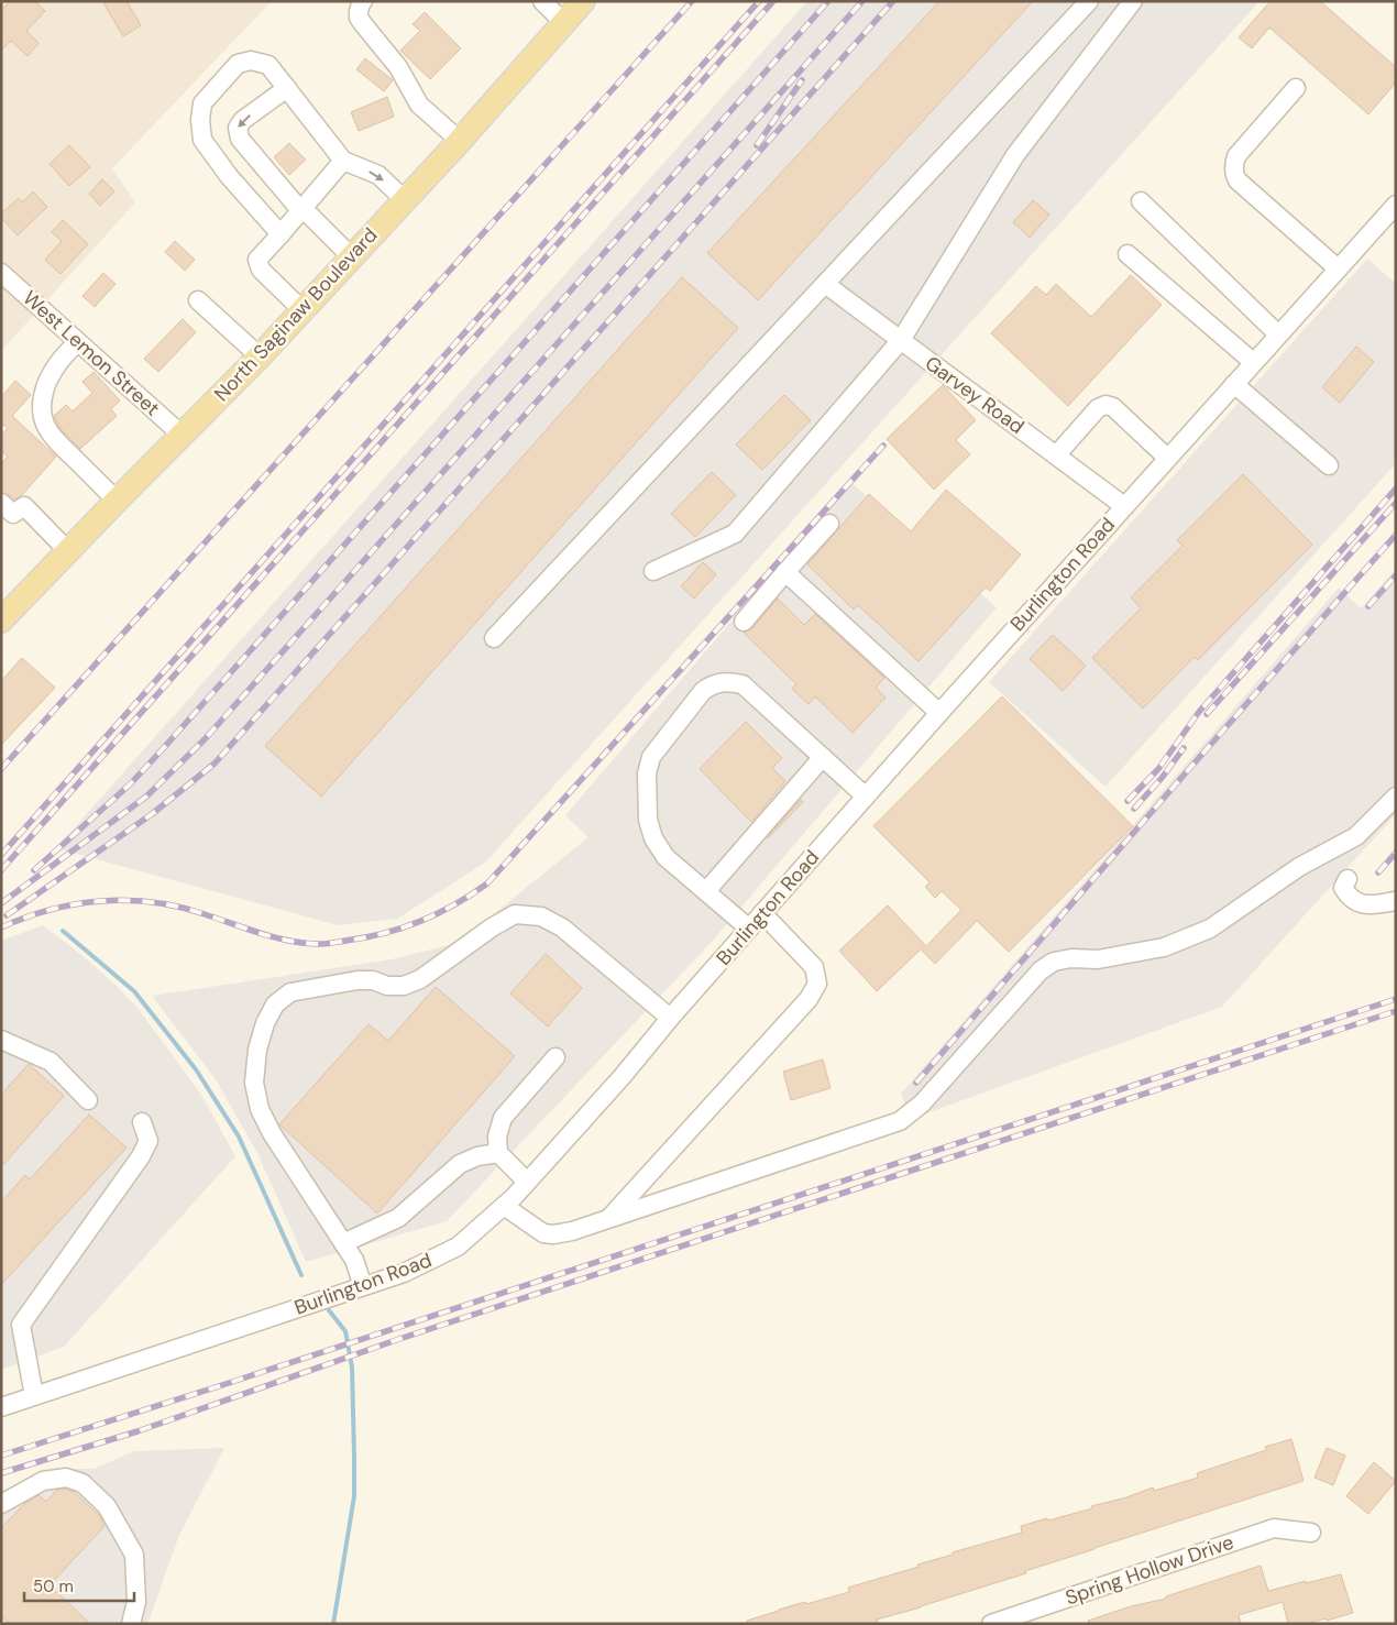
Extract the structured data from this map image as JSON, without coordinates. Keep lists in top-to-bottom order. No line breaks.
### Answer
{"streets":{"main road":["North Saginaw Boulevard"],"street":["West Lemon Street","Garvey Road","Burlington Road","Spring Hollow Drive"]},"crossings":[["North Saginaw Boulevard","West Lemon Street"],["Garvey Road","Burlington Road"]],"scale_bar":"50 m"}
